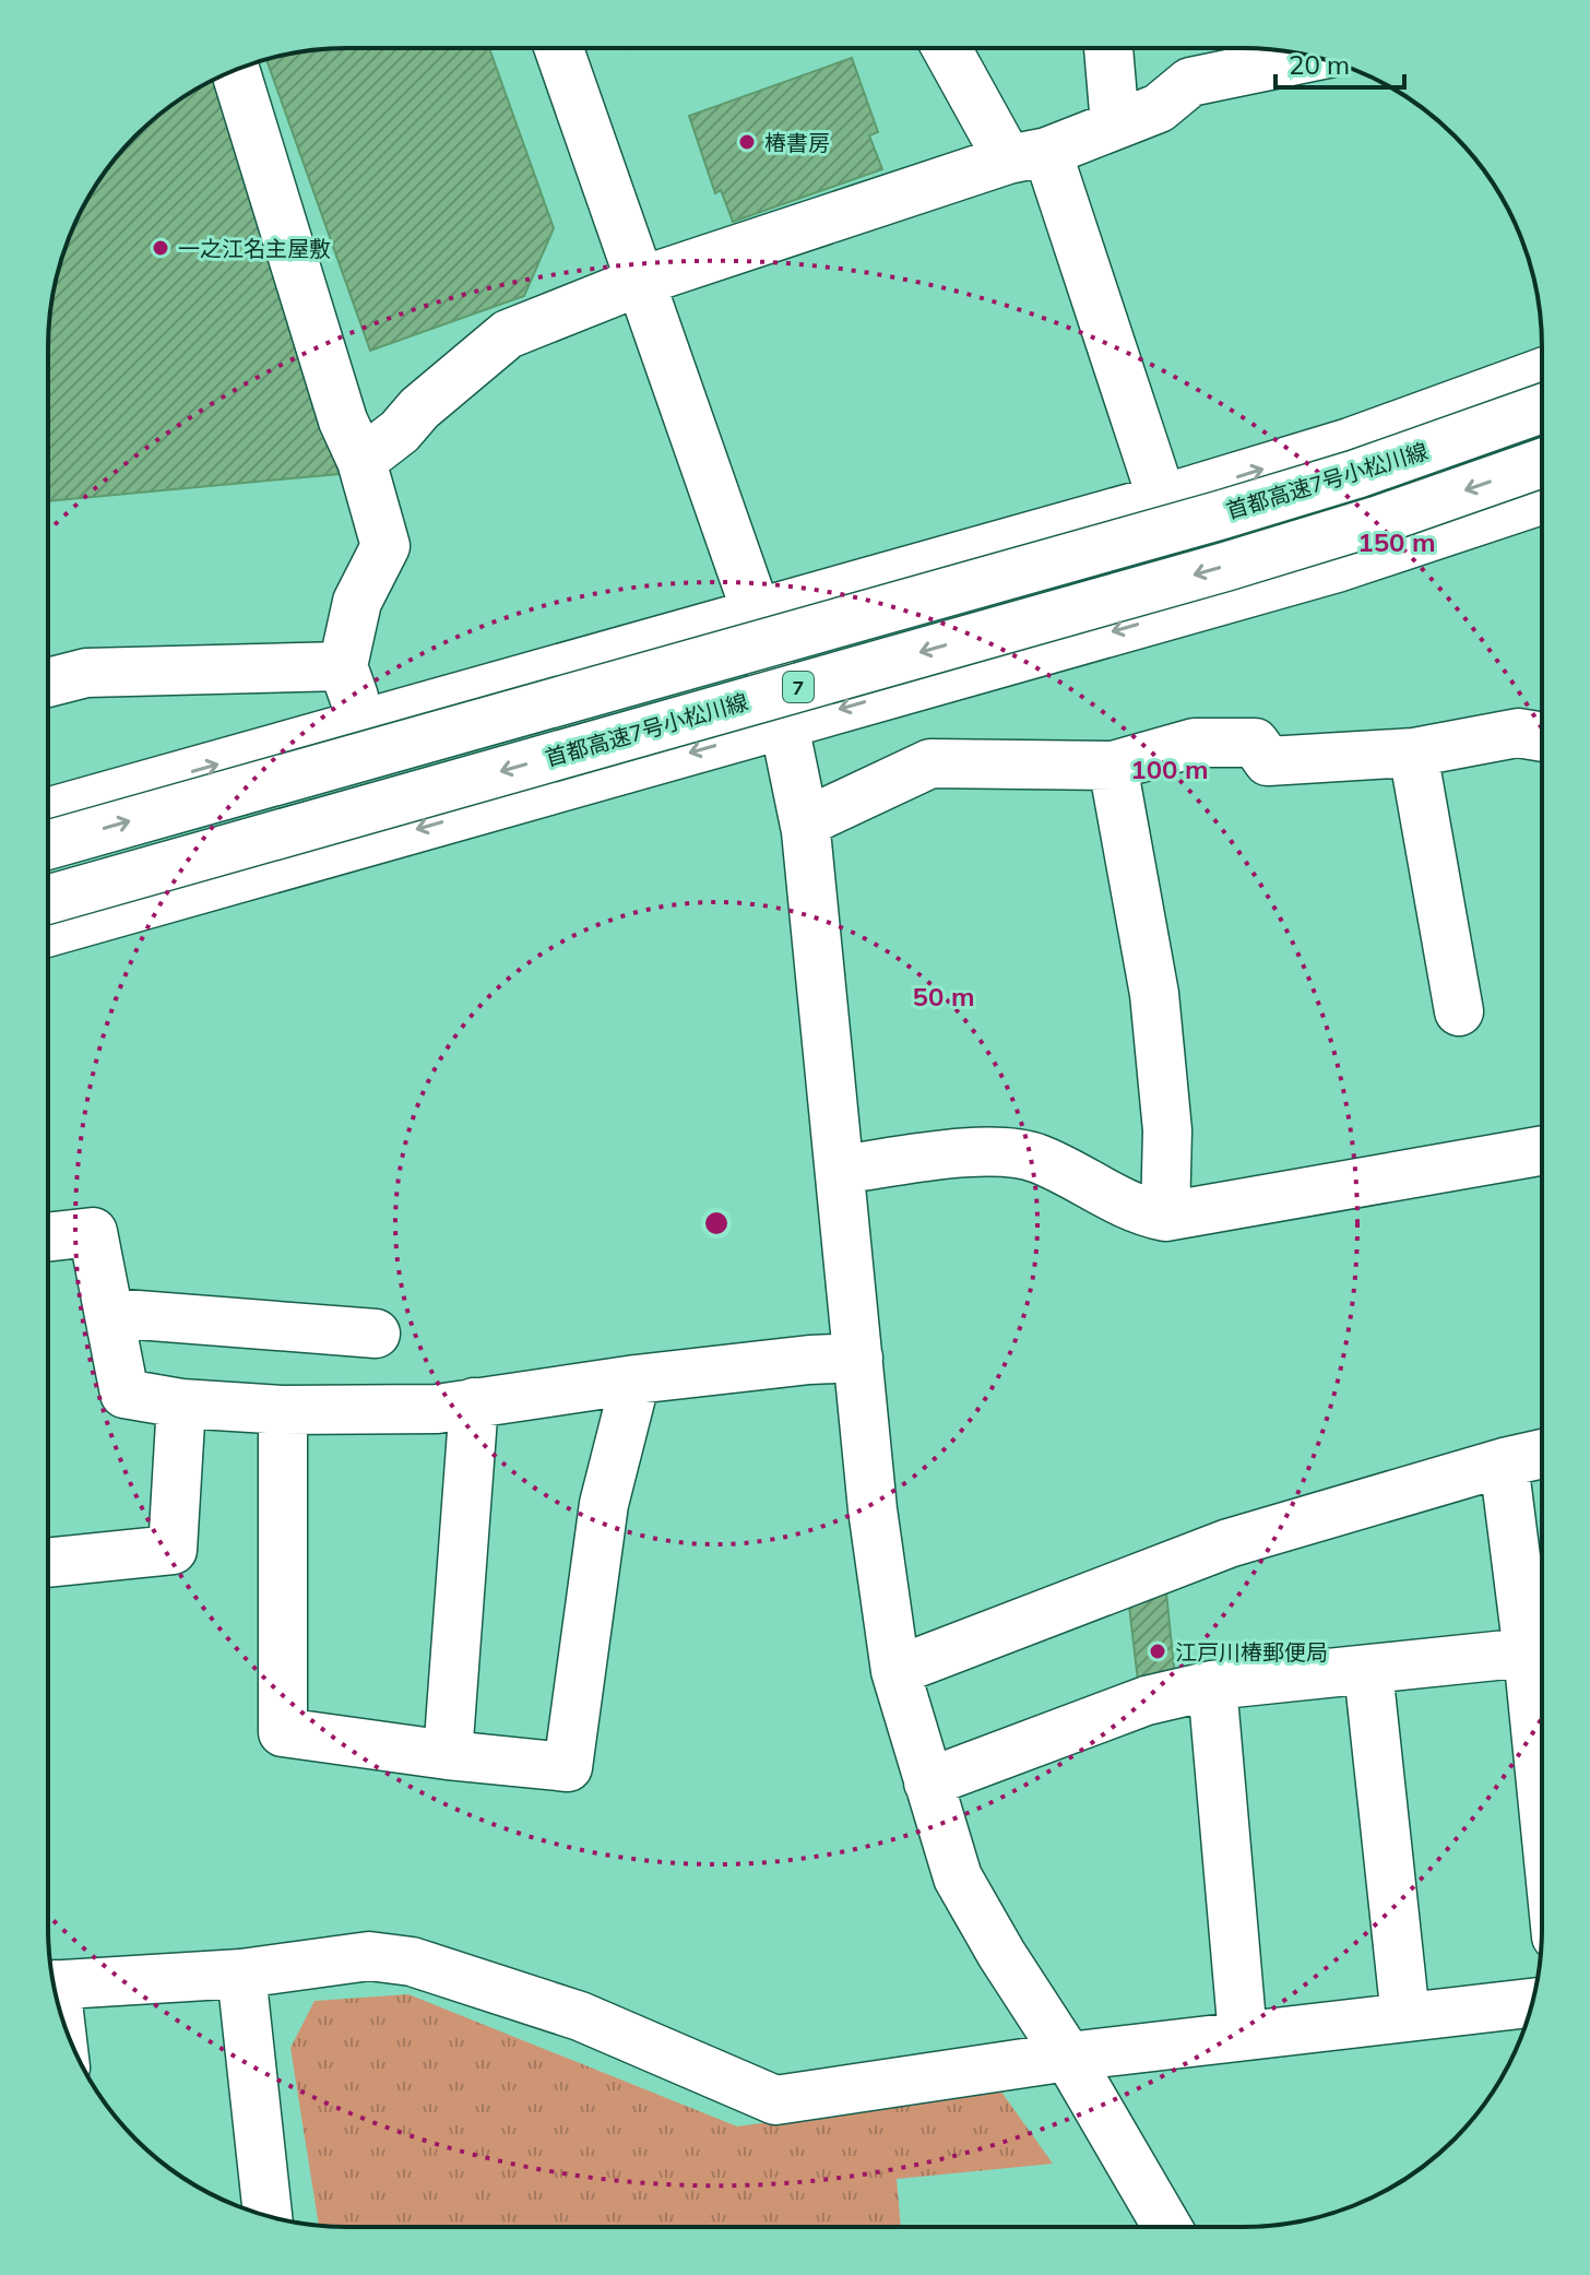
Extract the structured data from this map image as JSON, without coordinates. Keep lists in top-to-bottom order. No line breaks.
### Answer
{"streets":{"main road":["首都高速7号小松川線","7"]},"places":["椿書房","一之江名主屋敷","江戸川椿郵便局"],"scale_bar":"20 m","rings":["150 m","100 m","50 m"]}
